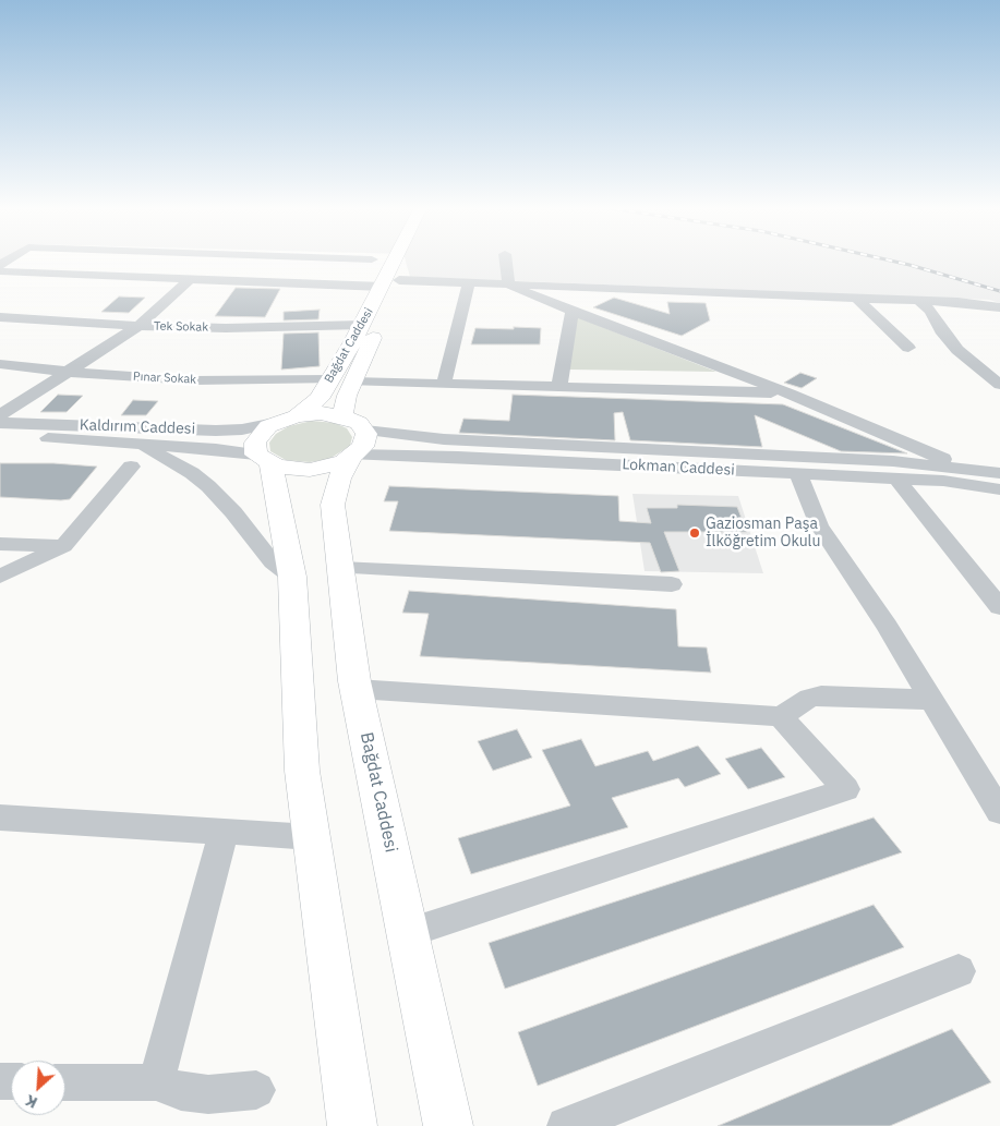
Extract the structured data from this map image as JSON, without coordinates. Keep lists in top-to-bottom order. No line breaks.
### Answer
{"streets":{"main road":["Bağdat Caddesi"],"street":["Tek Sokak","Pınar Sokak","Kaldırım Caddesi","Lokman Caddesi"]},"crossings":[["Tek Sokak","Bağdat Caddesi"],["Bağdat Caddesi","Pınar Sokak"],["Bağdat Caddesi","Lokman Caddesi"]],"places":["Gaziosman Paşa İlköğretim Okulu"],"north":"bottom left"}
